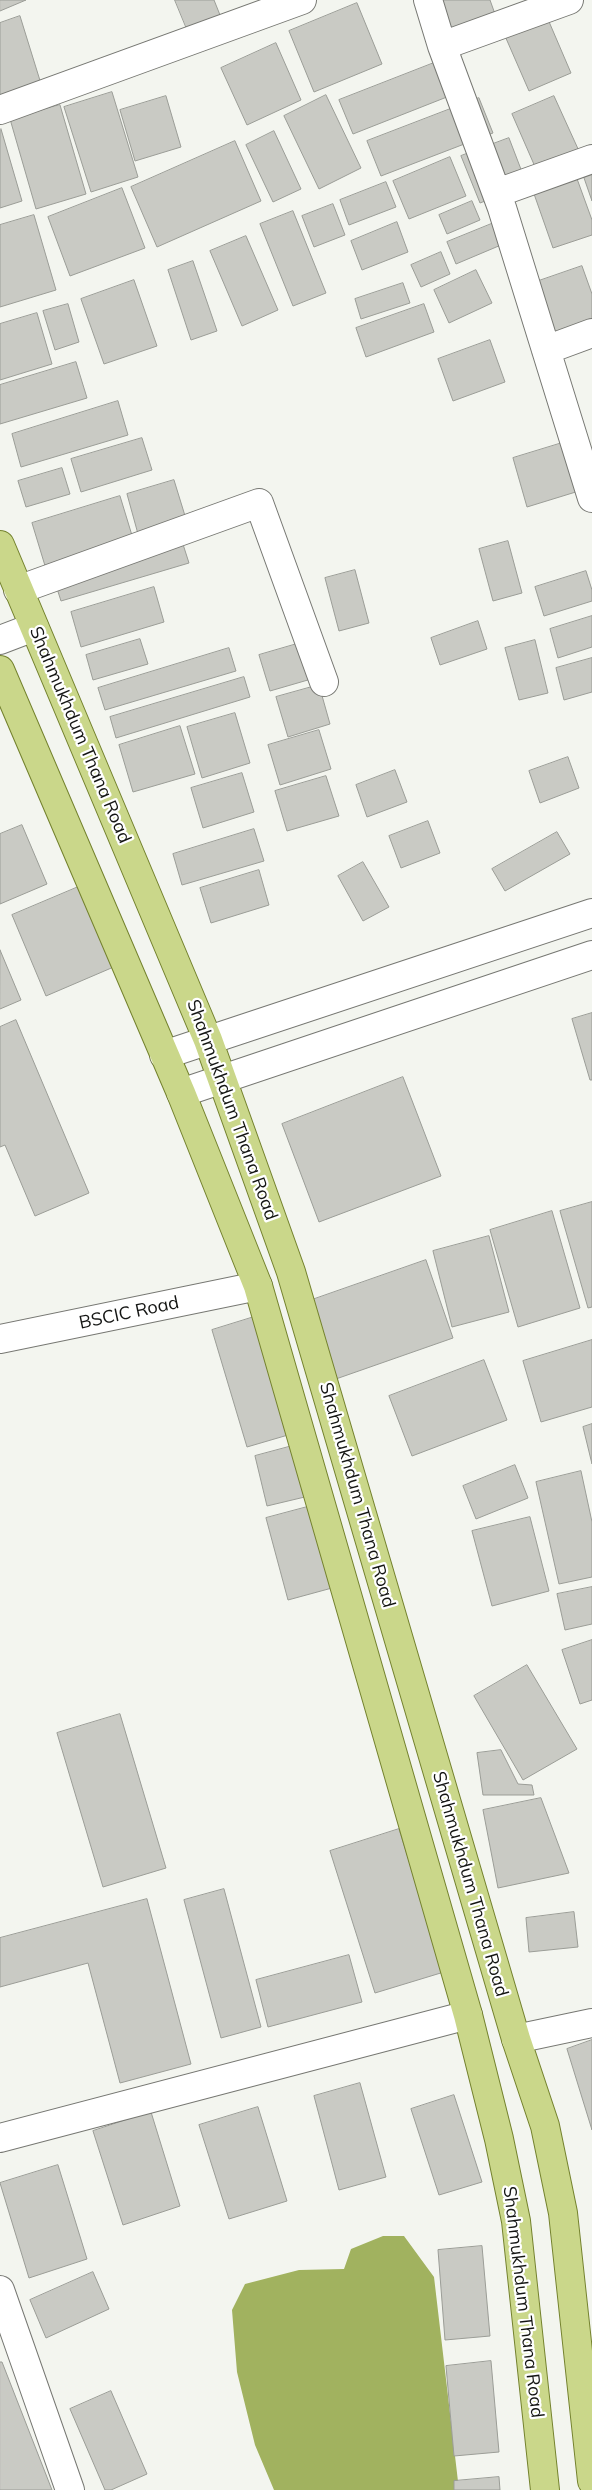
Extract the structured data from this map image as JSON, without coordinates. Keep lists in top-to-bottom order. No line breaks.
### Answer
{"streets":{"main road":["Shahmukhdum Thana Road"],"street":["BSCIC Road"]},"crossings":[["Shahmukhdum Thana Road","BSCIC Road"]]}
